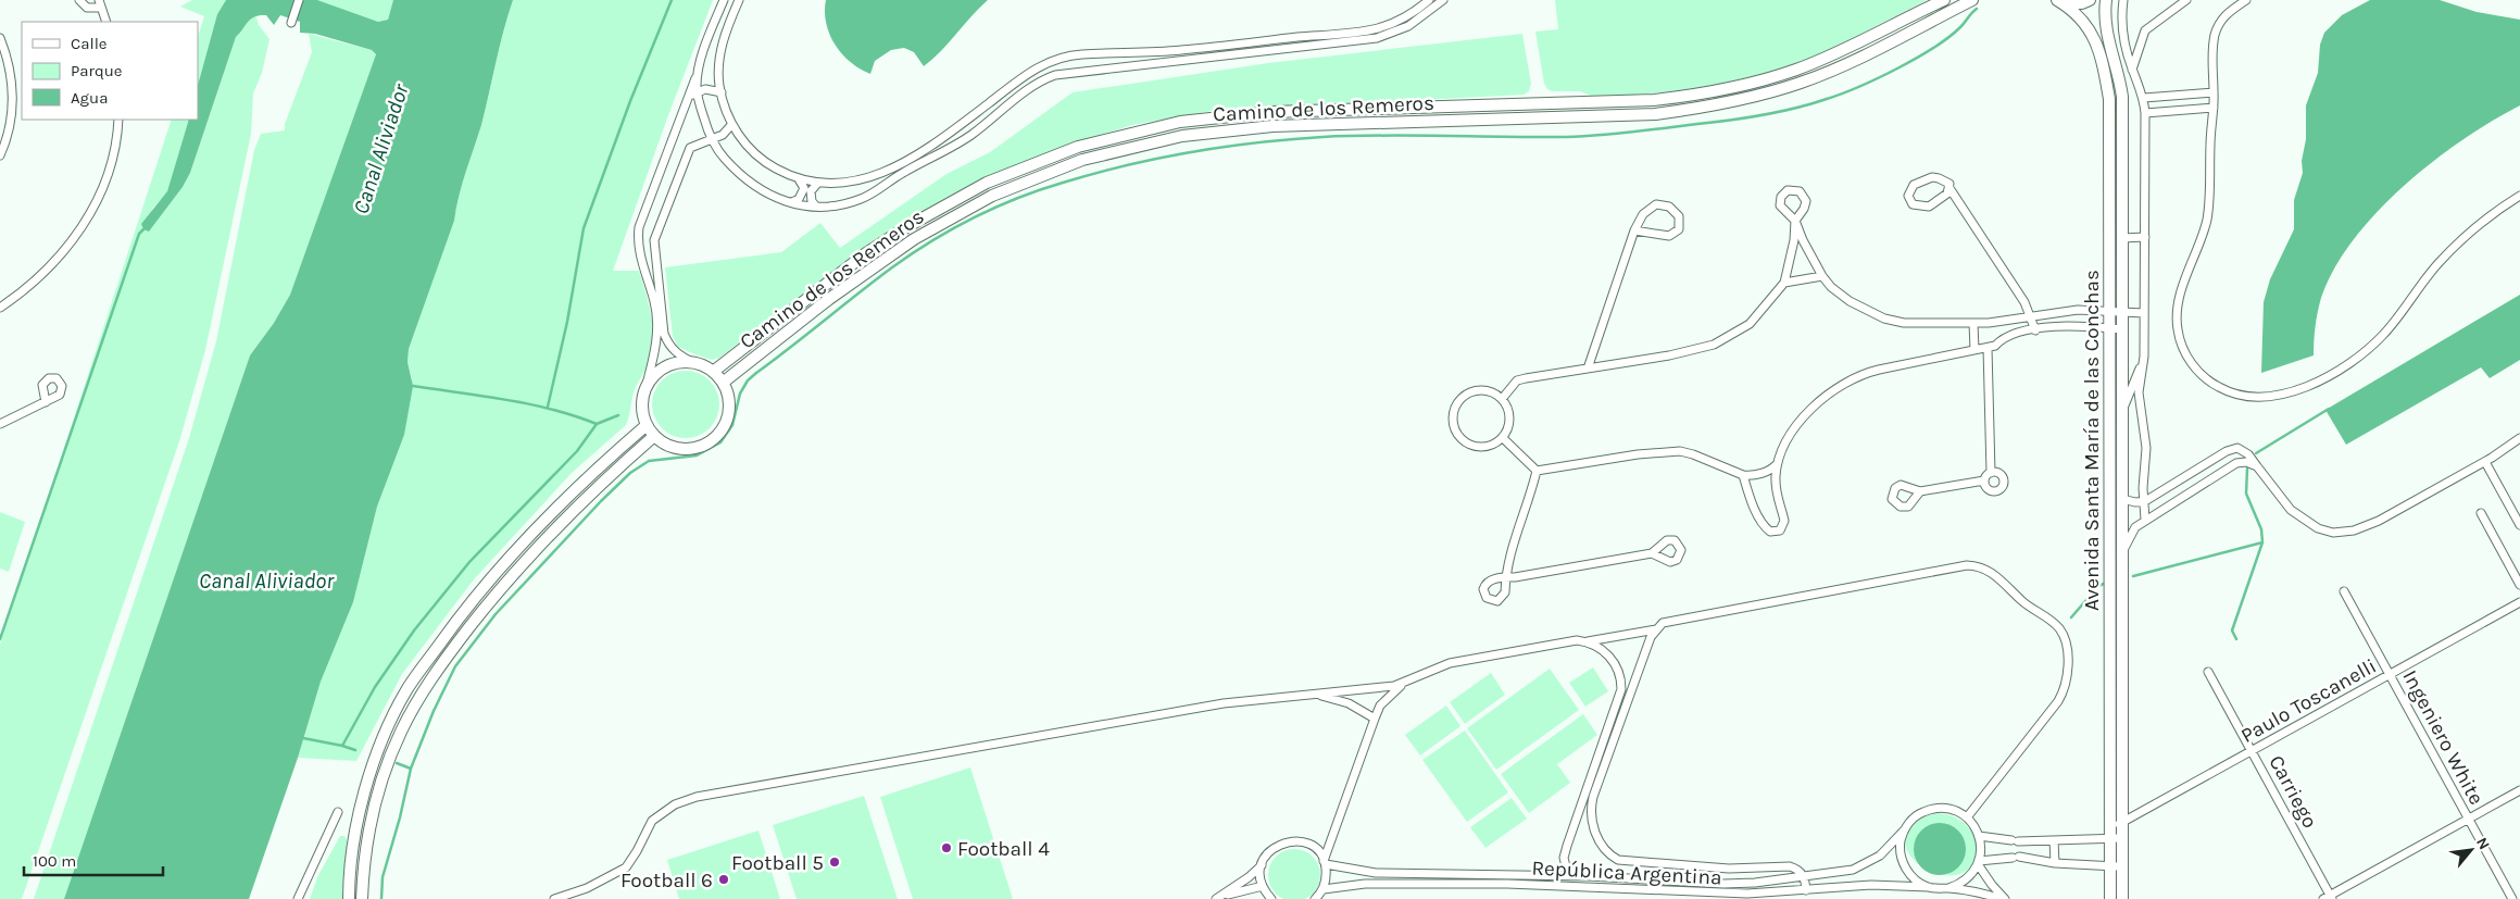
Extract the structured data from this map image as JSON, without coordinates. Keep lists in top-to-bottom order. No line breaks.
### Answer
{"streets":{"main road":["Camino de los Remeros","Avenida Santa María de las Conchas"],"street":["Paulo Toscanelli","Ingeniero White","Carriego","República Argentina"]},"crossings":[["Avenida Santa María de las Conchas","Paulo Toscanelli"],["Paulo Toscanelli","Ingeniero White"],["Paulo Toscanelli","Carriego"]],"water":["Canal Aliviador"],"places":["Football 4","Football 5","Football 6"],"legend":["Calle","Parque","Agua"],"scale_bar":"100 m","north":"top right"}
